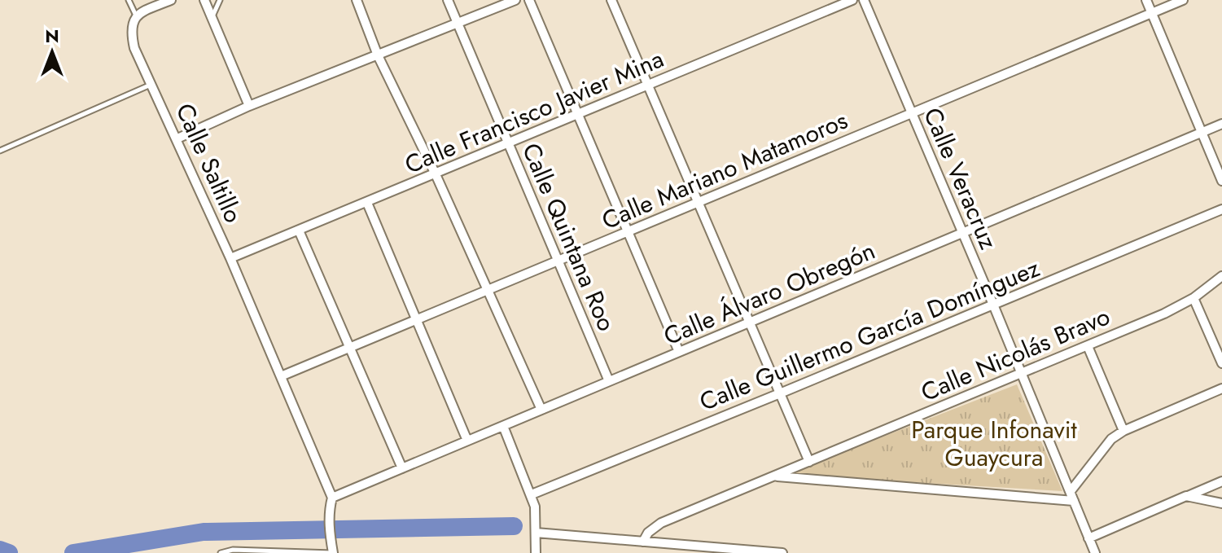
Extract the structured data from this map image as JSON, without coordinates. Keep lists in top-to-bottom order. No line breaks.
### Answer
{"streets":{"street":["Calle Francisco Javier Mina","Calle Saltillo","Calle Mariano Matamoros","Calle Veracruz","Calle Quintana Roo","Calle Álvaro Obregón","Calle Guillermo García Domínguez","Calle Nicolás Bravo"]},"crossings":[["Calle Francisco Javier Mina","Calle Saltillo"],["Calle Francisco Javier Mina","Calle Quintana Roo"],["Calle Saltillo","Calle Mariano Matamoros"],["Calle Saltillo","Calle Álvaro Obregón"],["Calle Mariano Matamoros","Calle Veracruz"],["Calle Mariano Matamoros","Calle Quintana Roo"],["Calle Veracruz","Calle Álvaro Obregón"],["Calle Veracruz","Calle Guillermo García Domínguez"],["Calle Veracruz","Calle Nicolás Bravo"],["Calle Quintana Roo","Calle Álvaro Obregón"]],"parks":["Parque Infonavit Guaycura"],"north":"top"}
